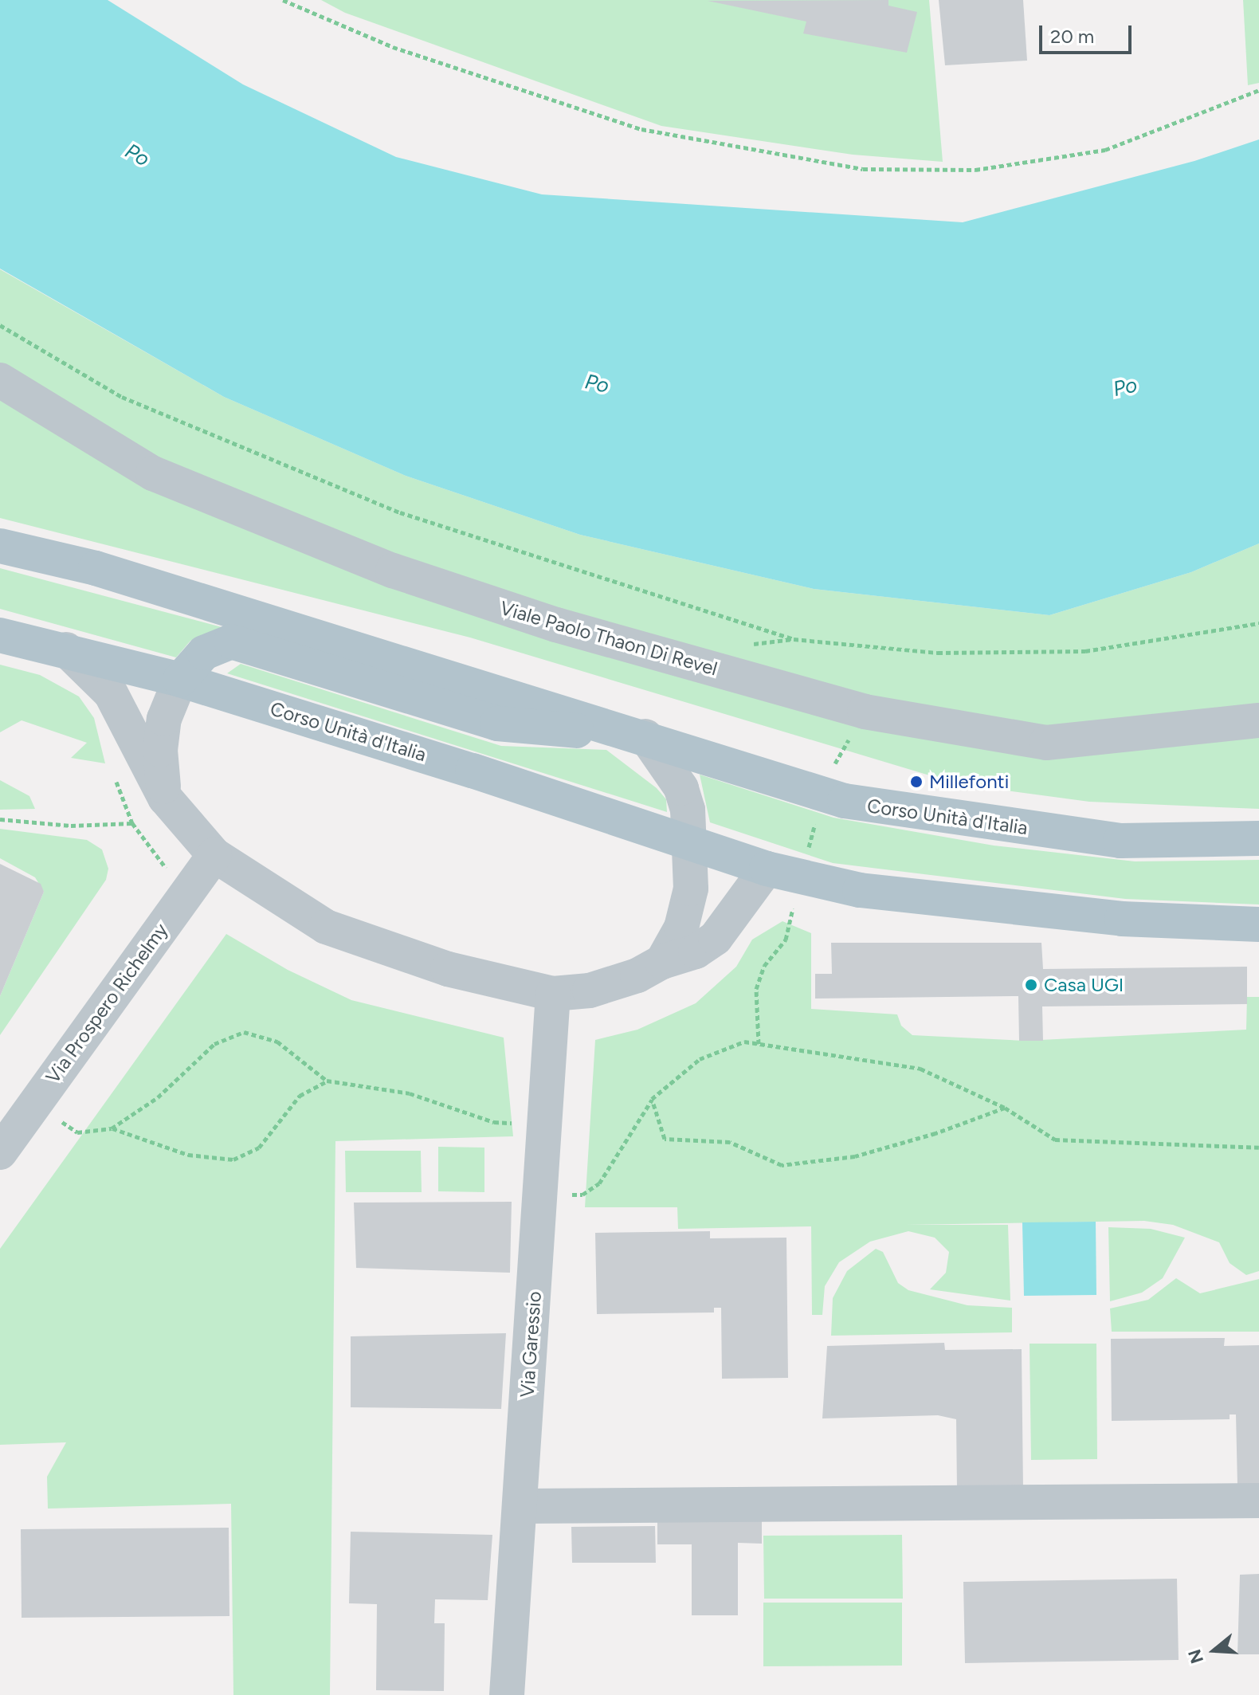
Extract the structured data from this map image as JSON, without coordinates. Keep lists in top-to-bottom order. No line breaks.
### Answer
{"streets":{"main road":["Corso Unità d'Italia"],"street":["Viale Paolo Thaon Di Revel","Via Prospero Richelmy","Via Garessio"]},"water":["Po"],"places":["Millefonti","Casa UGI"],"scale_bar":"20 m","north":"left"}
